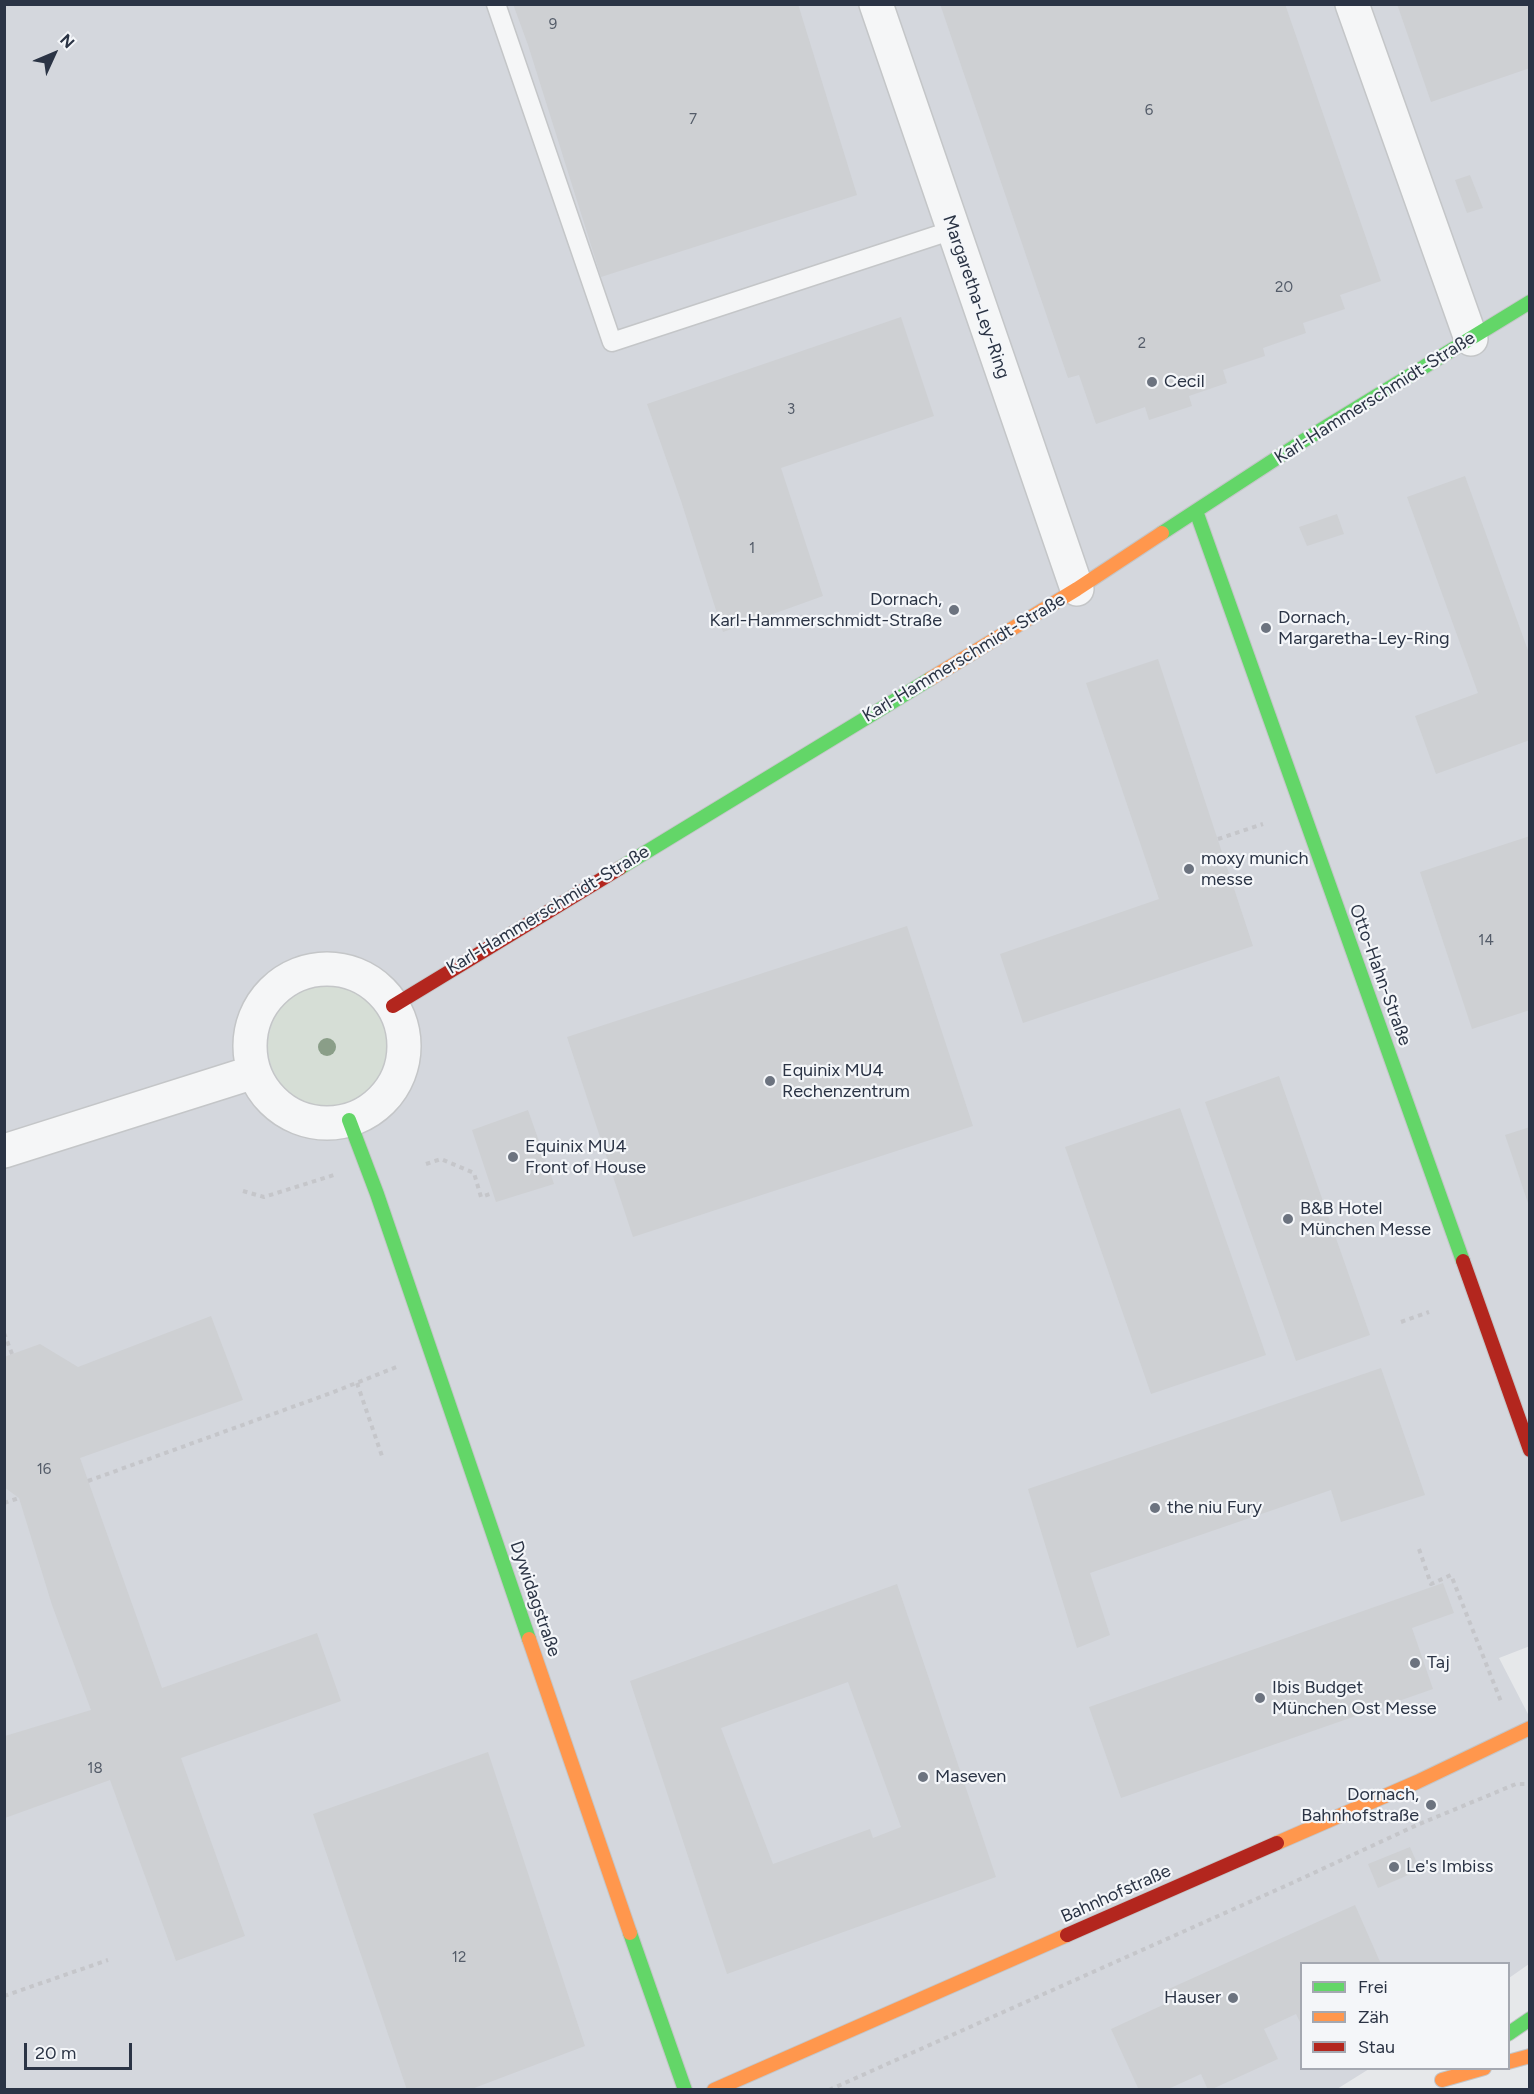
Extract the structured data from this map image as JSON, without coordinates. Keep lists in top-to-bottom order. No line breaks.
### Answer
{"streets":{"street":["Margaretha-Ley-Ring","Karl-Hammerschmidt-Straße","Otto-Hahn-Straße","Dywidagstraße","Bahnhofstraße"]},"crossings":[["Margaretha-Ley-Ring","Karl-Hammerschmidt-Straße"],["Karl-Hammerschmidt-Straße","Otto-Hahn-Straße"],["Karl-Hammerschmidt-Straße","Dywidagstraße"]],"places":["Cecil","Dornach, Karl-Hammerschmidt-Straße","Dornach, Margaretha-Ley-Ring","moxy munich messe","Equinix MU4 Rechenzentrum","Equinix MU4 Front of House","B&B Hotel München Messe","the niu Fury","Taj","Ibis Budget München Ost Messe","Maseven","Dornach, Bahnhofstraße","Le's Imbiss","Hauser"],"house_numbers":["9","6","7","20","2","3","1","14","16","18","12"],"legend":["Frei","Zäh","Stau"],"scale_bar":"20 m","north":"top right"}
